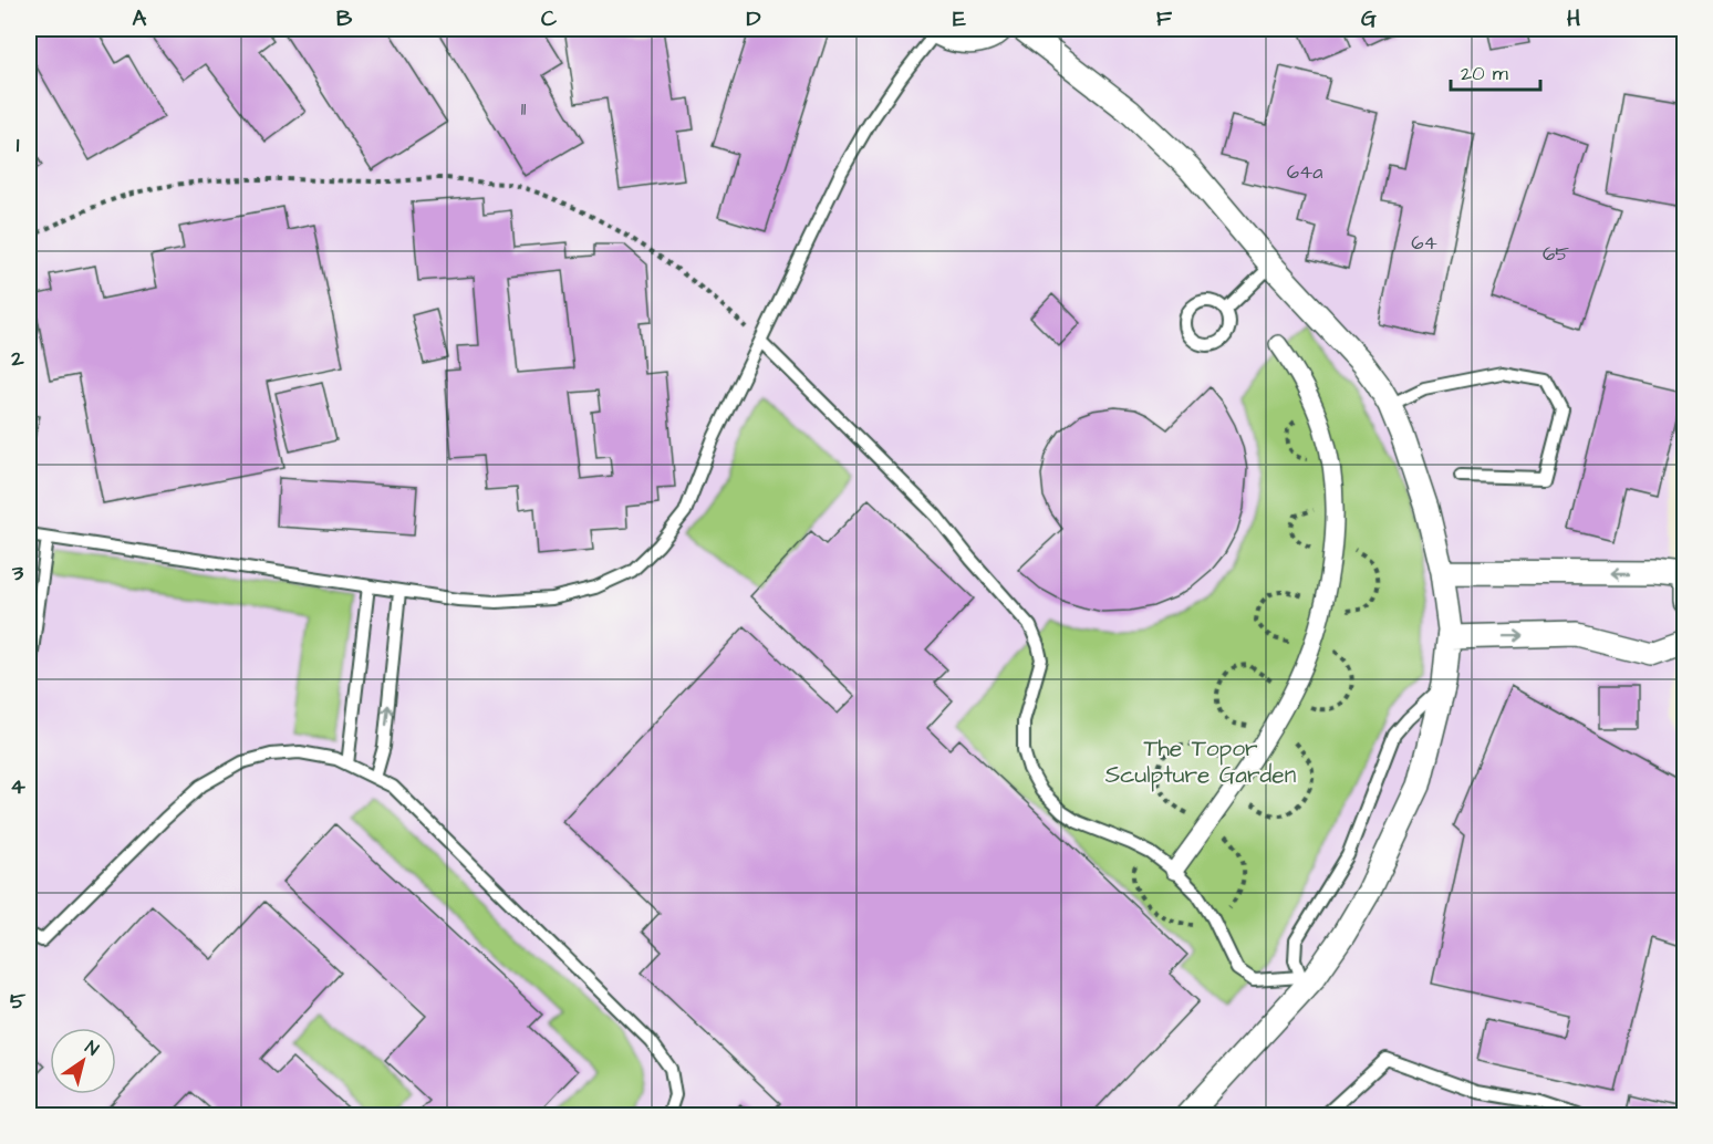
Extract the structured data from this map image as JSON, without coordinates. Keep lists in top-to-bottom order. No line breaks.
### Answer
{"parks":["The Topor Sculpture Garden"],"house_numbers":["11","64a","64","65"],"scale_bar":"20 m","north":"top right","grid":{"columns":["A","B","C","D","E","F","G","H"],"rows":["1","2","3","4","5"]}}
